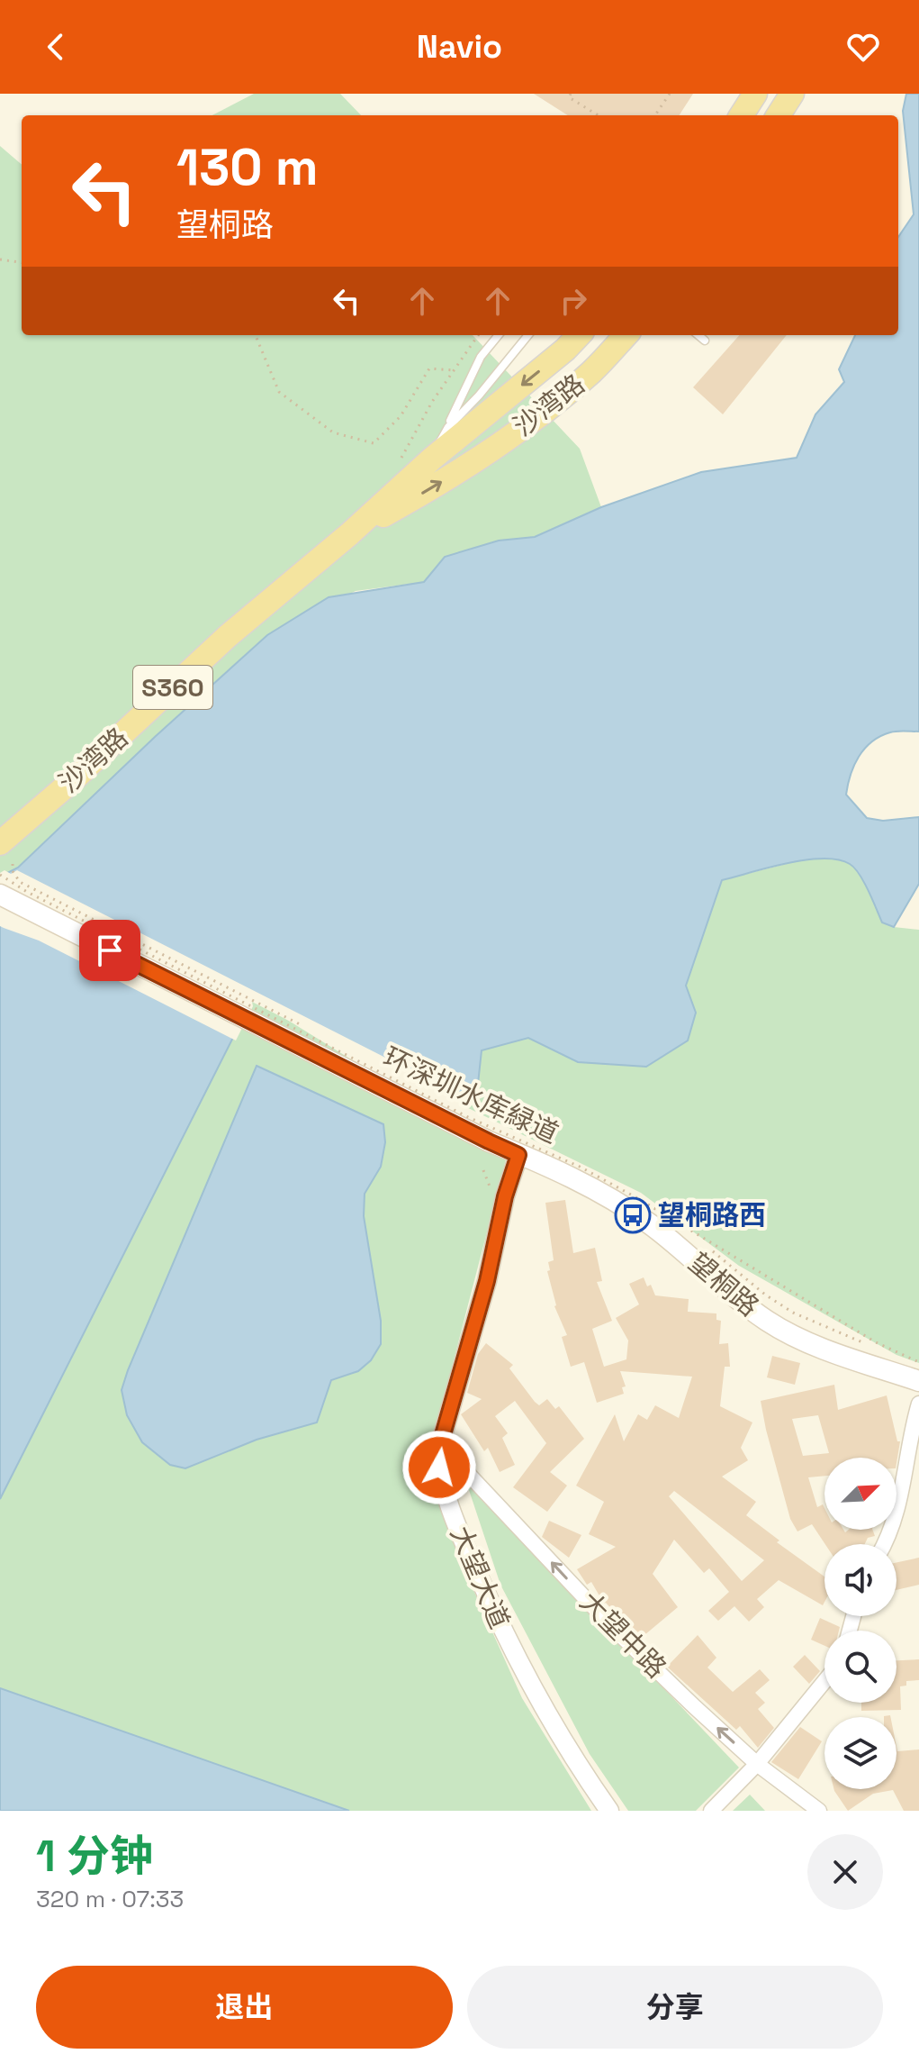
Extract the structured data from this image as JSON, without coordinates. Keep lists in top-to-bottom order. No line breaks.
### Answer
{"streets":{"main road":["沙湾路","S360","望桐路"],"street":["大望大道","大望中路"],"path":["环深圳水库緑道"]},"crossings":[["望桐路","大望大道"],["大望大道","大望中路"]],"one_way":["大望中路"],"places":{"bus stop":["望桐路西"]},"north":"top right","page":{"header":"Navio","turn":["130 m","望桐路"],"heading":["1 分钟","320 m · 07:33"],"buttons":["退出","分享"]}}
